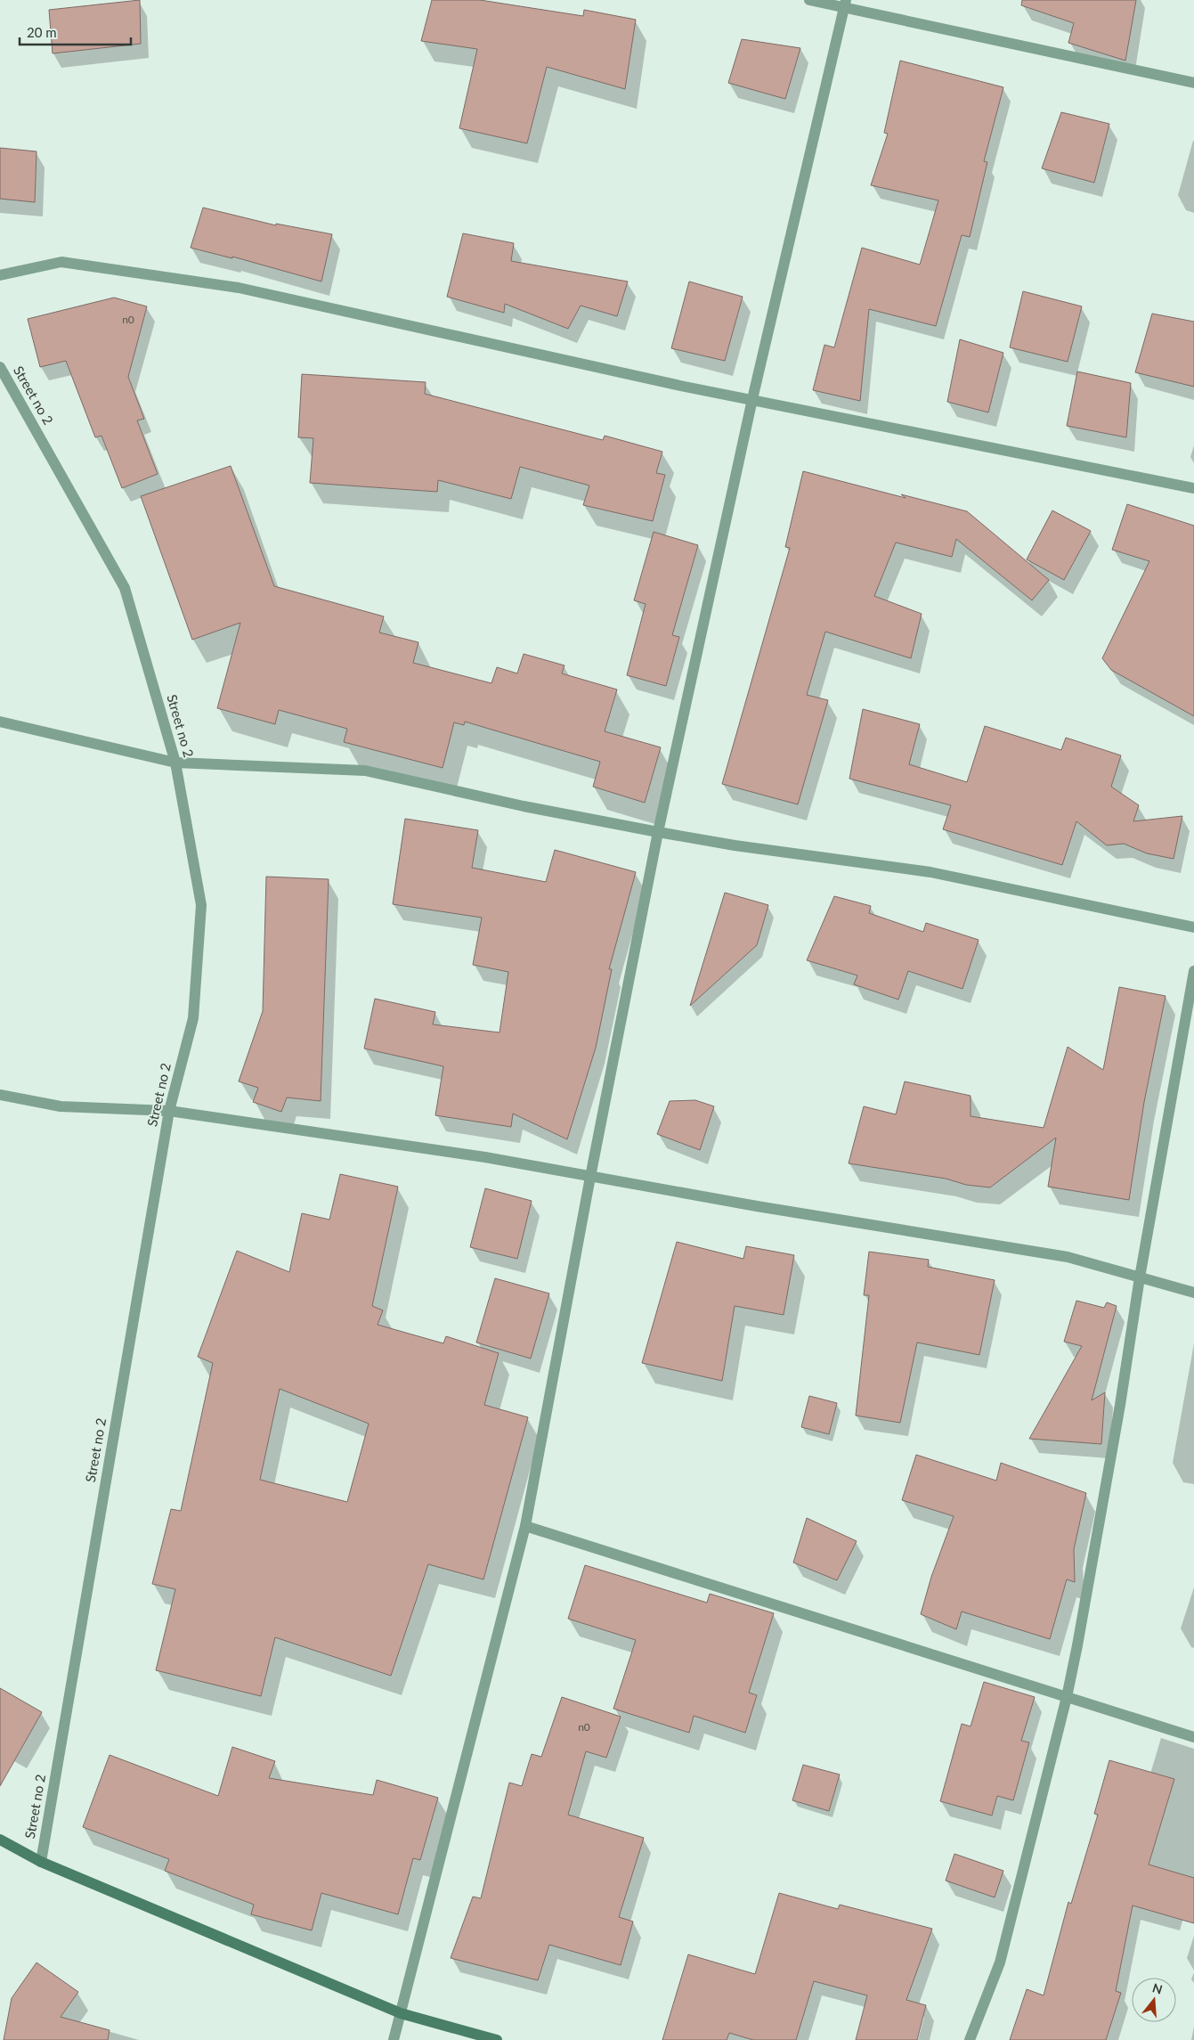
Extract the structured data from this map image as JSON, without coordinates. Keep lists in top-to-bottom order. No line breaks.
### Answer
{"streets":{"street":["Street no 2"]},"house_numbers":["n0","n0"],"scale_bar":"20 m","north":"top"}
